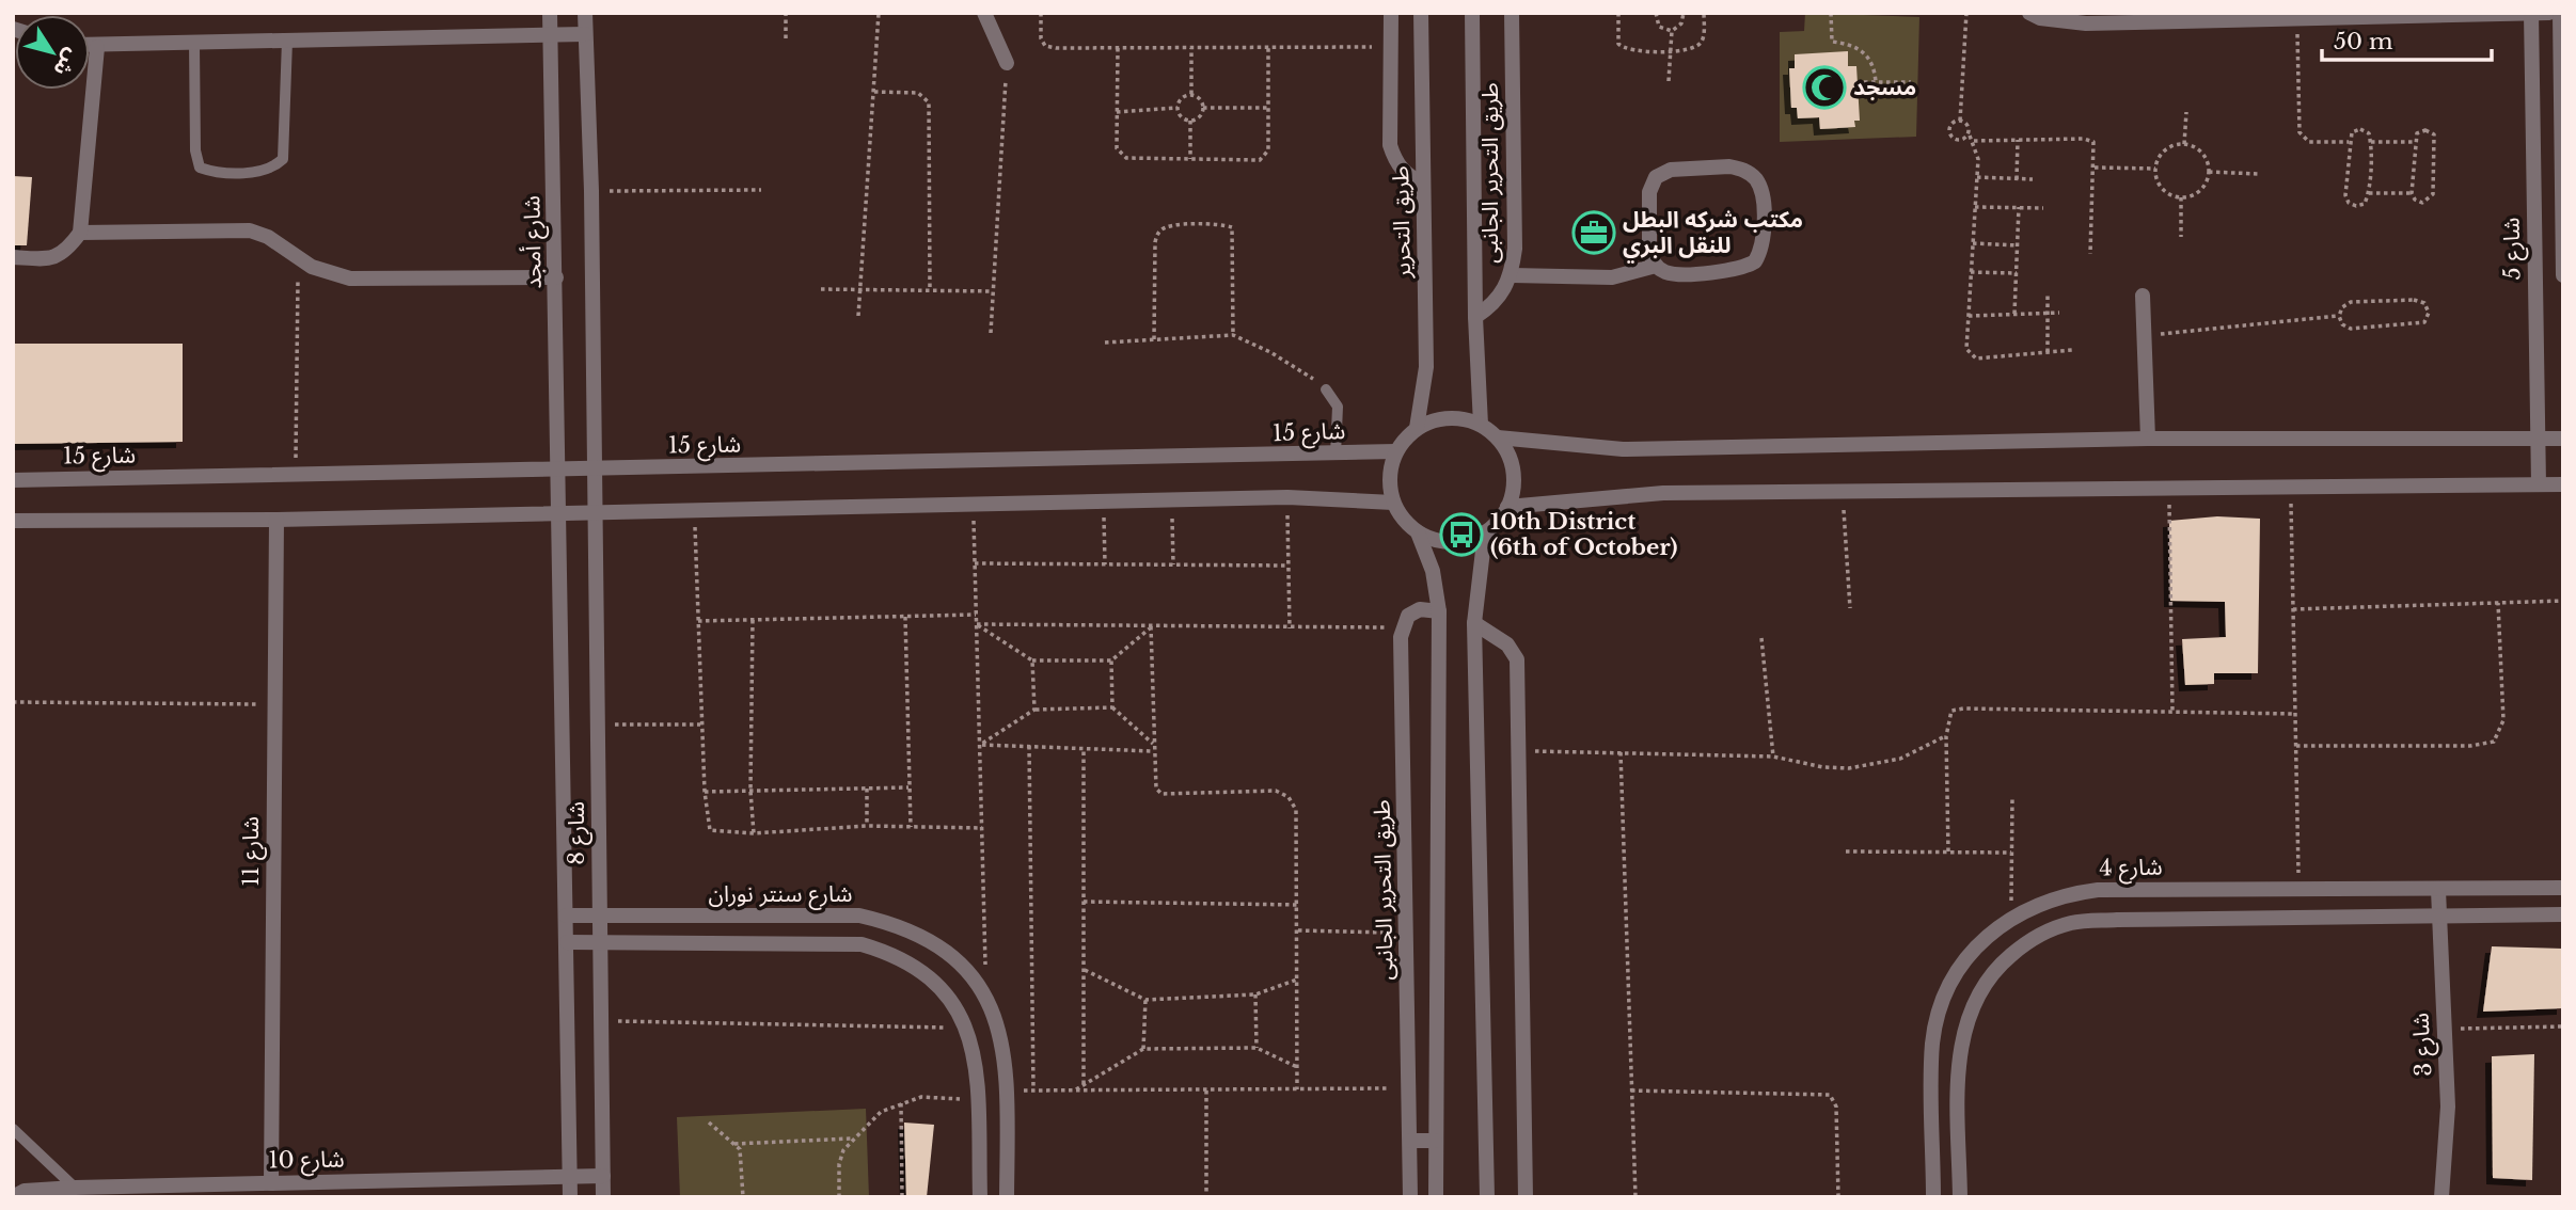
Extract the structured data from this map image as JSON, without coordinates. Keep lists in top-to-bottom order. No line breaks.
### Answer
{"streets":{"street":["طريق التحرير الجانبى","طريق التحرير","شارع أمجد","شارع 5","شارع 15","شارع 8","شارع 11","شارع 4","شارع سنتر نوران","شارع 3","شارع 10"]},"crossings":[["طريق التحرير","شارع 15"],["شارع أمجد","شارع 15"],["شارع أمجد","شارع 8"],["شارع 15","شارع 8"],["شارع 8","شارع سنتر نوران"],["شارع 8","شارع 10"],["شارع 11","شارع 10"],["شارع 4","شارع 3"]],"places":{"mosque":["مسجد"],"office":["مكتب شركه البطل للنقل البري"],"bus stop":["10th District (6th of October)"]},"scale_bar":"50 m","north":"bottom right"}
